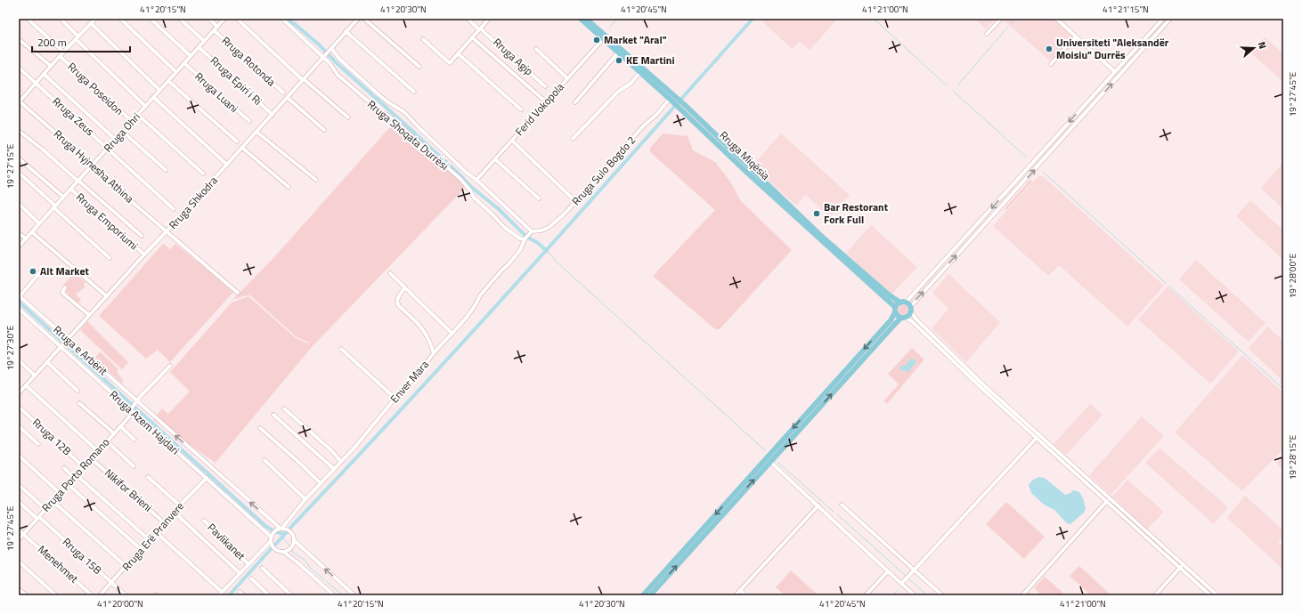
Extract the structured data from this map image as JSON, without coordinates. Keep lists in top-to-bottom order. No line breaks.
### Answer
{"streets":{"main road":["Rruga Miqësia"],"street":["Rruga Agip","Rruga Rotonda","Rruga Epiri i Ri","Rruga Poseidon","Rruga Luani","Ferid Vokopola","Rruga Zeus","Rruga Ohri","Rruga Shoqata Durrësi","Rruga Hyjnesha Athina","Rruga Sulo Bogdo 2","Rruga Shkodra","Rruga Emporiumi","Rruga e Arbërit","Enver Mara","Rruga Azem Hajdari","Rruga 12B","Rruga Porto Romano","Nikifor Brieni","Rruga Erë Pranvere","Pavlikanet","Rruga 15B","Menehmet"]},"crossings":[["Rruga Rotonda","Rruga Ohri"],["Rruga Epiri i Ri","Rruga Ohri"],["Rruga Epiri i Ri","Rruga Shkodra"],["Rruga Poseidon","Rruga Ohri"],["Rruga Luani","Rruga Ohri"],["Ferid Vokopola","Rruga Miqësia"],["Rruga Zeus","Rruga Ohri"],["Rruga Ohri","Rruga Hyjnesha Athina"],["Rruga Ohri","Rruga Emporiumi"],["Rruga Shoqata Durrësi","Rruga Shkodra"],["Rruga Shoqata Durrësi","Enver Mara"],["Rruga Miqësia","Rruga Sulo Bogdo 2"],["Rruga Hyjnesha Athina","Rruga Shkodra"],["Rruga Sulo Bogdo 2","Enver Mara"],["Rruga Shkodra","Rruga Emporiumi"],["Rruga Shkodra","Rruga e Arbërit"],["Rruga Shkodra","Rruga Azem Hajdari"],["Rruga e Arbërit","Enver Mara"],["Rruga e Arbërit","Rruga Azem Hajdari"],["Rruga e Arbërit","Rruga Porto Romano"],["Enver Mara","Rruga Azem Hajdari"],["Rruga Azem Hajdari","Rruga Porto Romano"],["Rruga Azem Hajdari","Rruga Erë Pranvere"],["Rruga 12B","Rruga Porto Romano"],["Rruga Porto Romano","Nikifor Brieni"],["Rruga Porto Romano","Rruga 15B"],["Rruga Porto Romano","Menehmet"],["Nikifor Brieni","Rruga Erë Pranvere"],["Rruga Erë Pranvere","Rruga 15B"]],"one_way":["Rruga e Arbërit"],"places":["Market \"Aral\"","Universiteti \"Aleksandër Moisiu\" Durrës","KE Martini","Bar Restorant Fork Full","Alt Market"],"scale_bar":"200 m","north":"right","coordinates":["41°20'15\"N","41°20'30\"N","41°20'45\"N","41°21'00\"N","41°21'15\"N","19°27'45\"E","19°27'15\"E","19°28'00\"E","19°27'30\"E","19°28'15\"E","41°20'00\"N"]}
